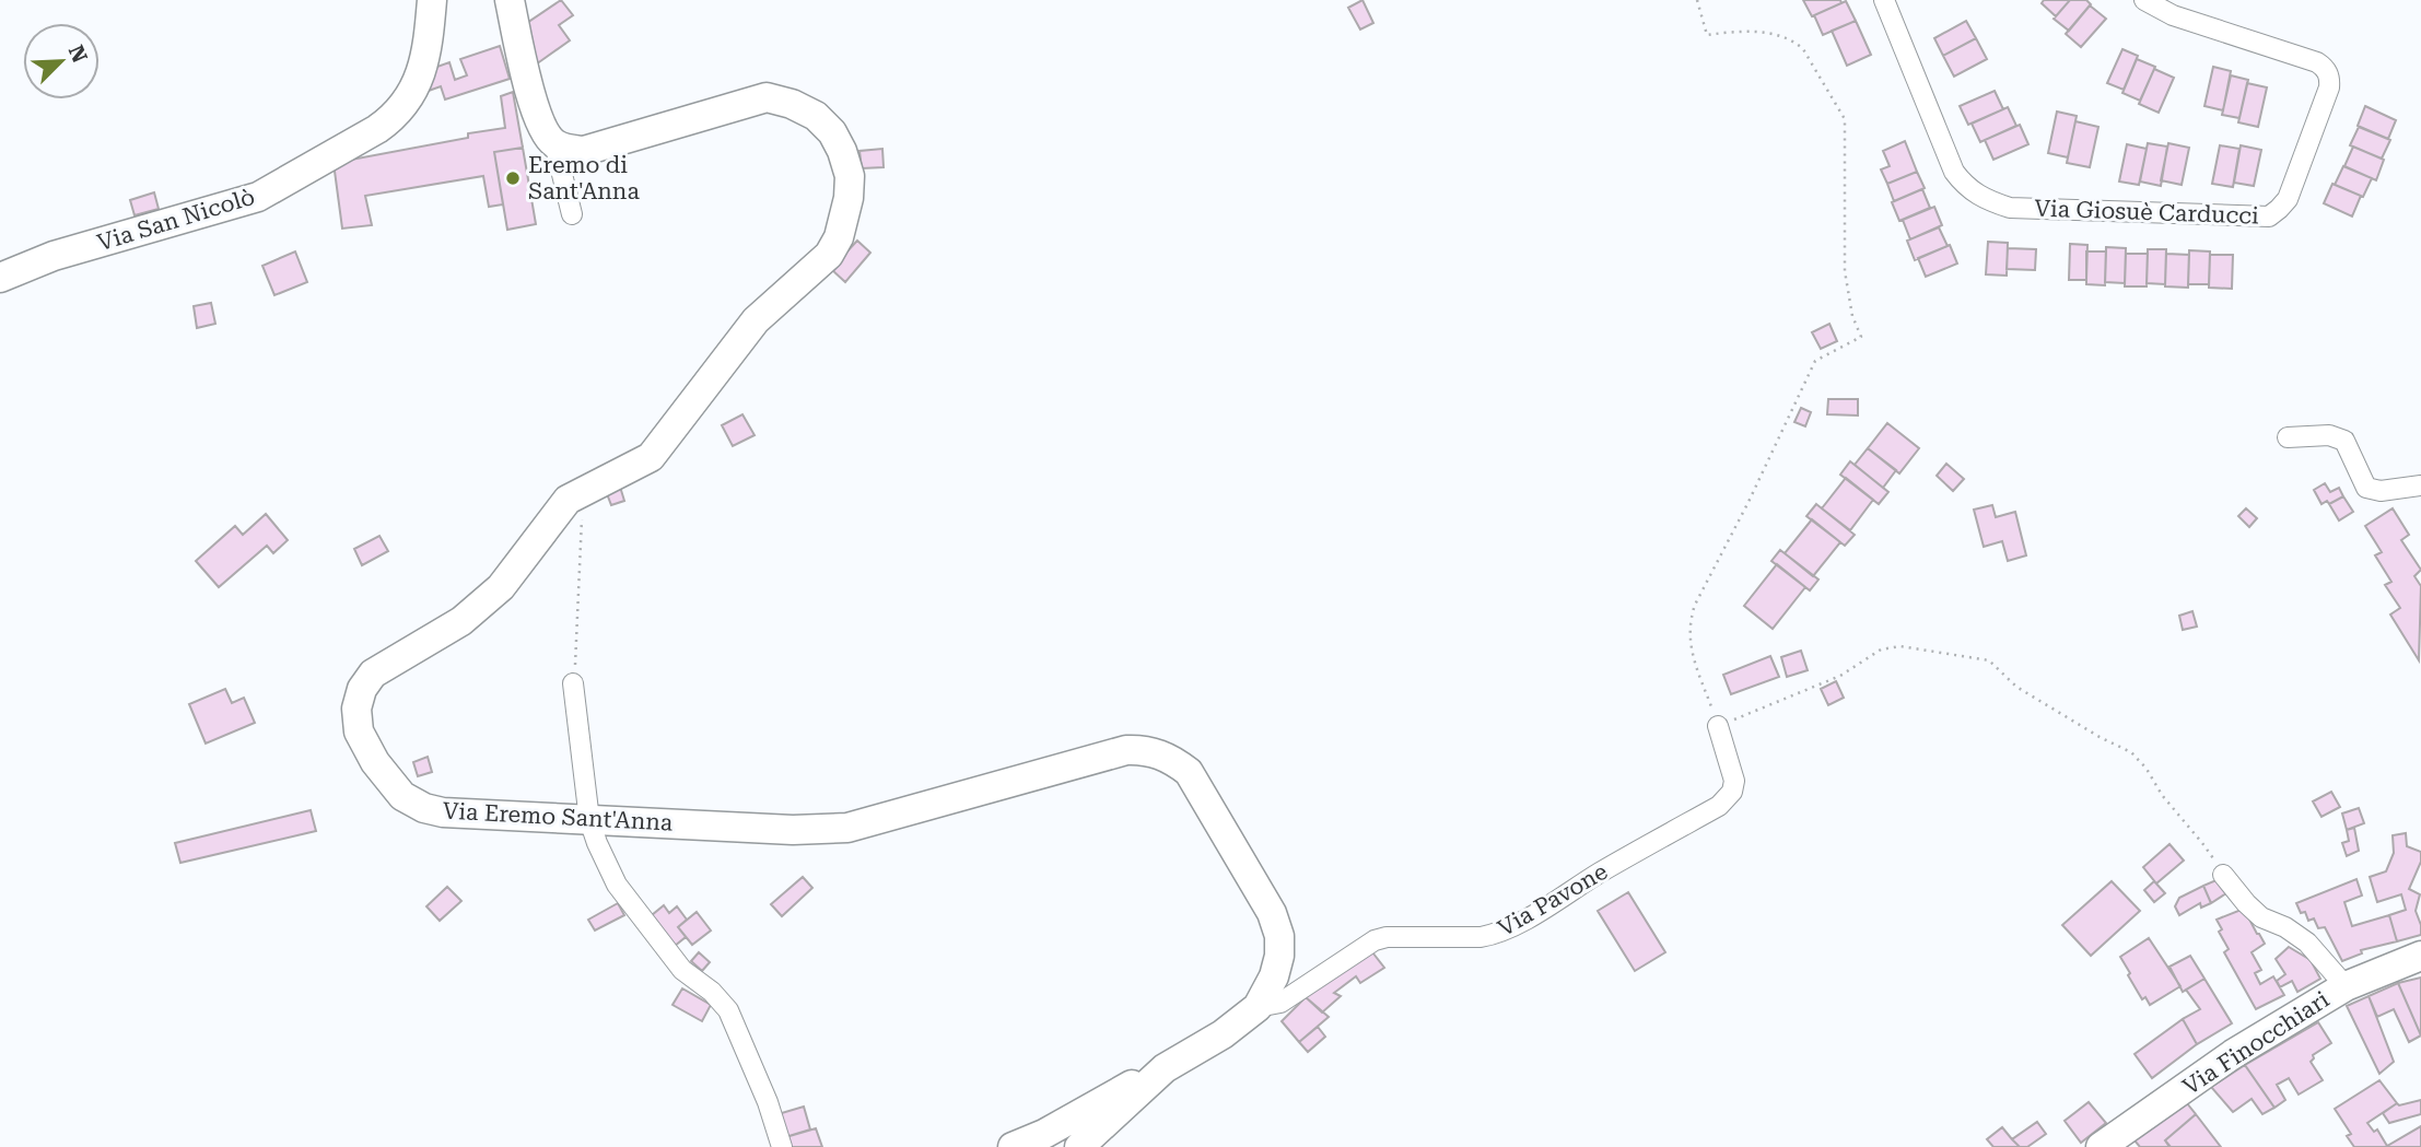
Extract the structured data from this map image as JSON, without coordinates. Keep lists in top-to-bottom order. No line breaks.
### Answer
{"streets":{"street":["Via Giosuè Carducci","Via San Nicolò","Via Eremo Sant'Anna","Via Pavone","Via Finocchiari"]},"crossings":[["Via Eremo Sant'Anna","Via Pavone"]],"places":["Eremo di Sant'Anna"],"north":"top right"}
